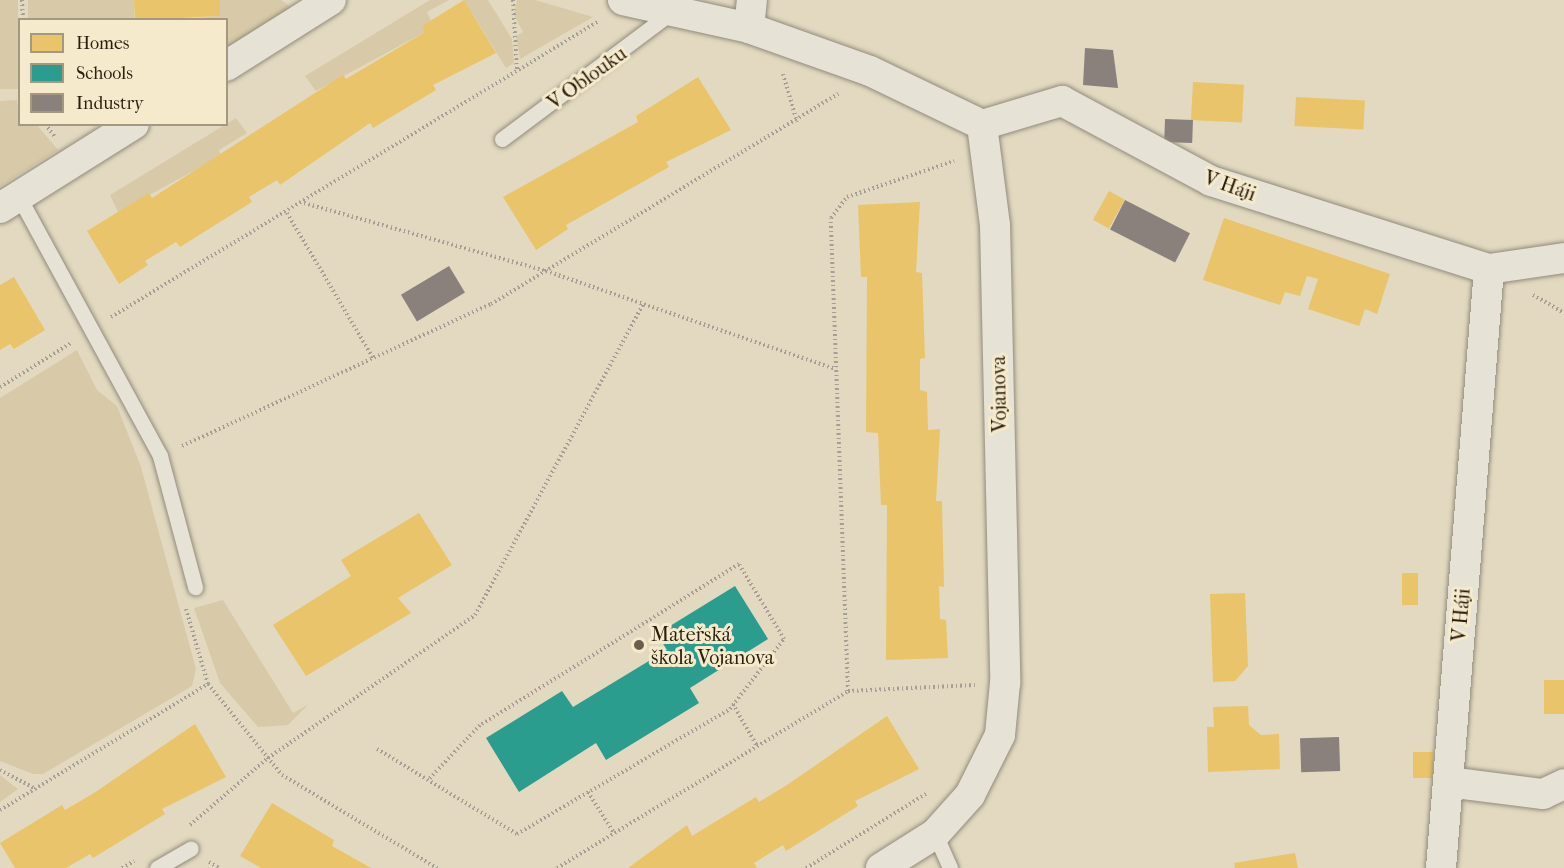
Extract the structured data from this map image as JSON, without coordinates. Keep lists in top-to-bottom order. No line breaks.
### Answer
{"streets":{"street":["V Háji","Vojanova"],"lane":["V Oblouku"]},"crossings":[["V Háji","Vojanova"]],"places":["Mateřská škola Vojanova"],"legend":["Homes","Schools","Industry"]}
